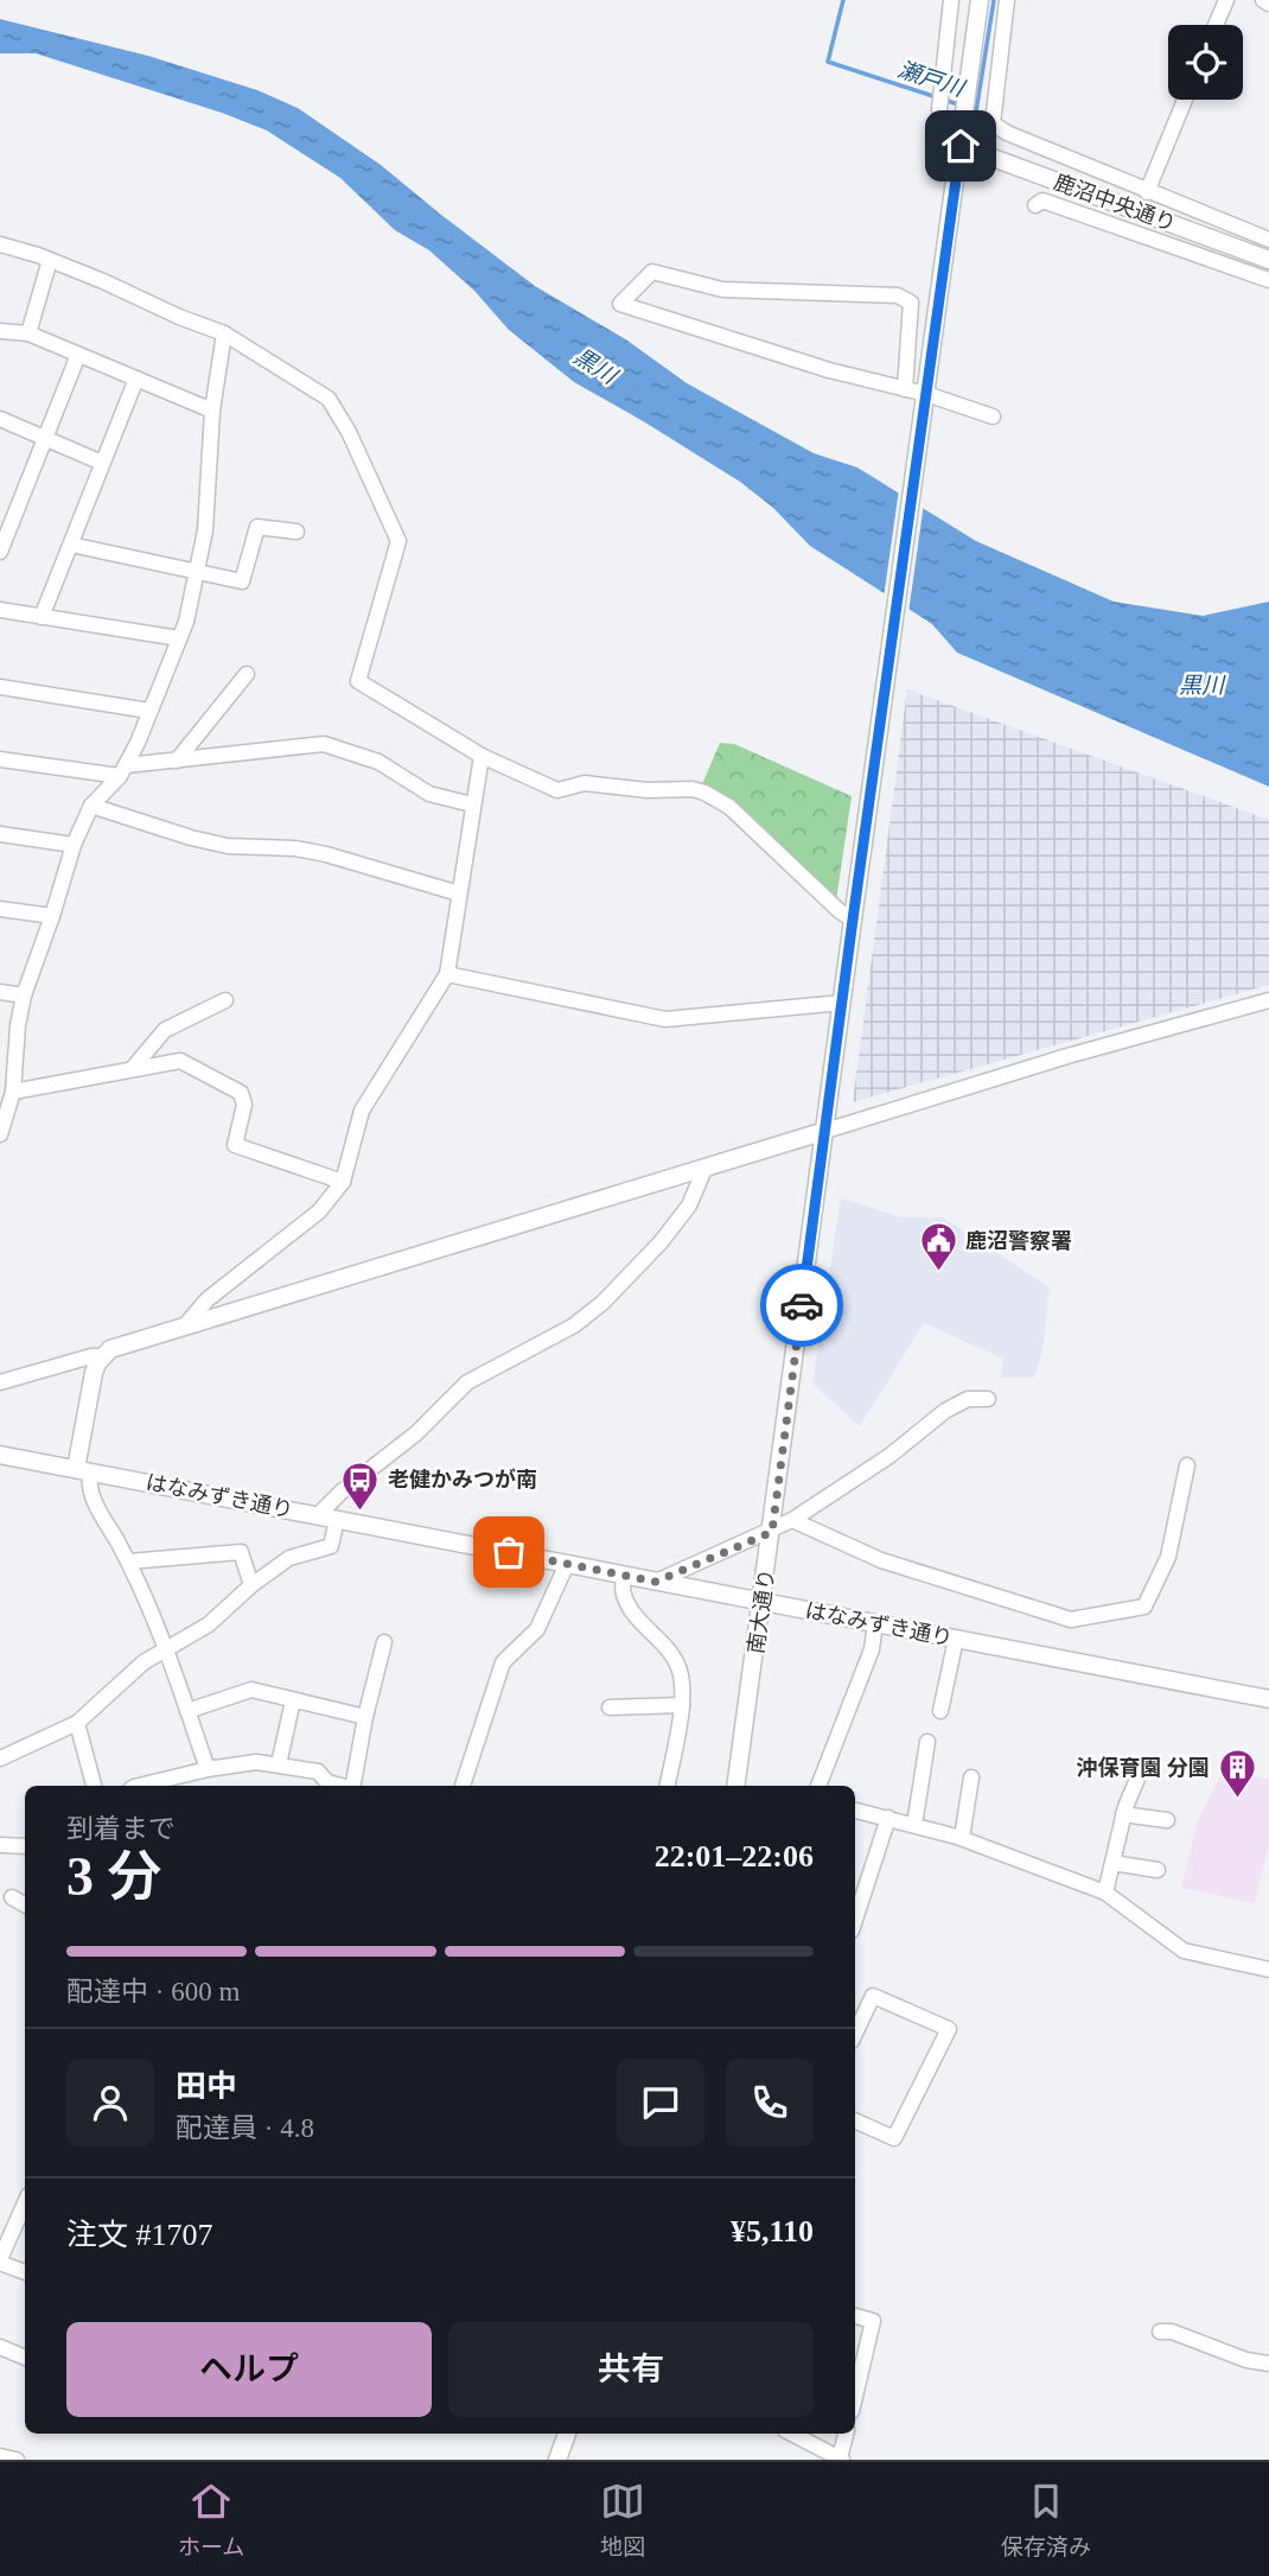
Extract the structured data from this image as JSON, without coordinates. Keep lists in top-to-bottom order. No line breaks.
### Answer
{"streets":{"street":["鹿沼中央通り","はなみずき通り","南大通り"]},"crossings":[["鹿沼中央通り","南大通り"],["はなみずき通り","南大通り"]],"water":["瀬戸川","黒川"],"places":{"public building":["鹿沼警察署"],"bus stop":["老健かみつが南"],"building":["沖保育園 分園"]},"page":{"heading":["3 分","到着まで","22:01–22:06"],"panel":["田中","配達員 · 4.8","注文 #1707","¥5,110"],"bar":"配達中 · 600 m","buttons":["ヘルプ","共有"],"tabs":["ホーム","地図","保存済み"]}}
